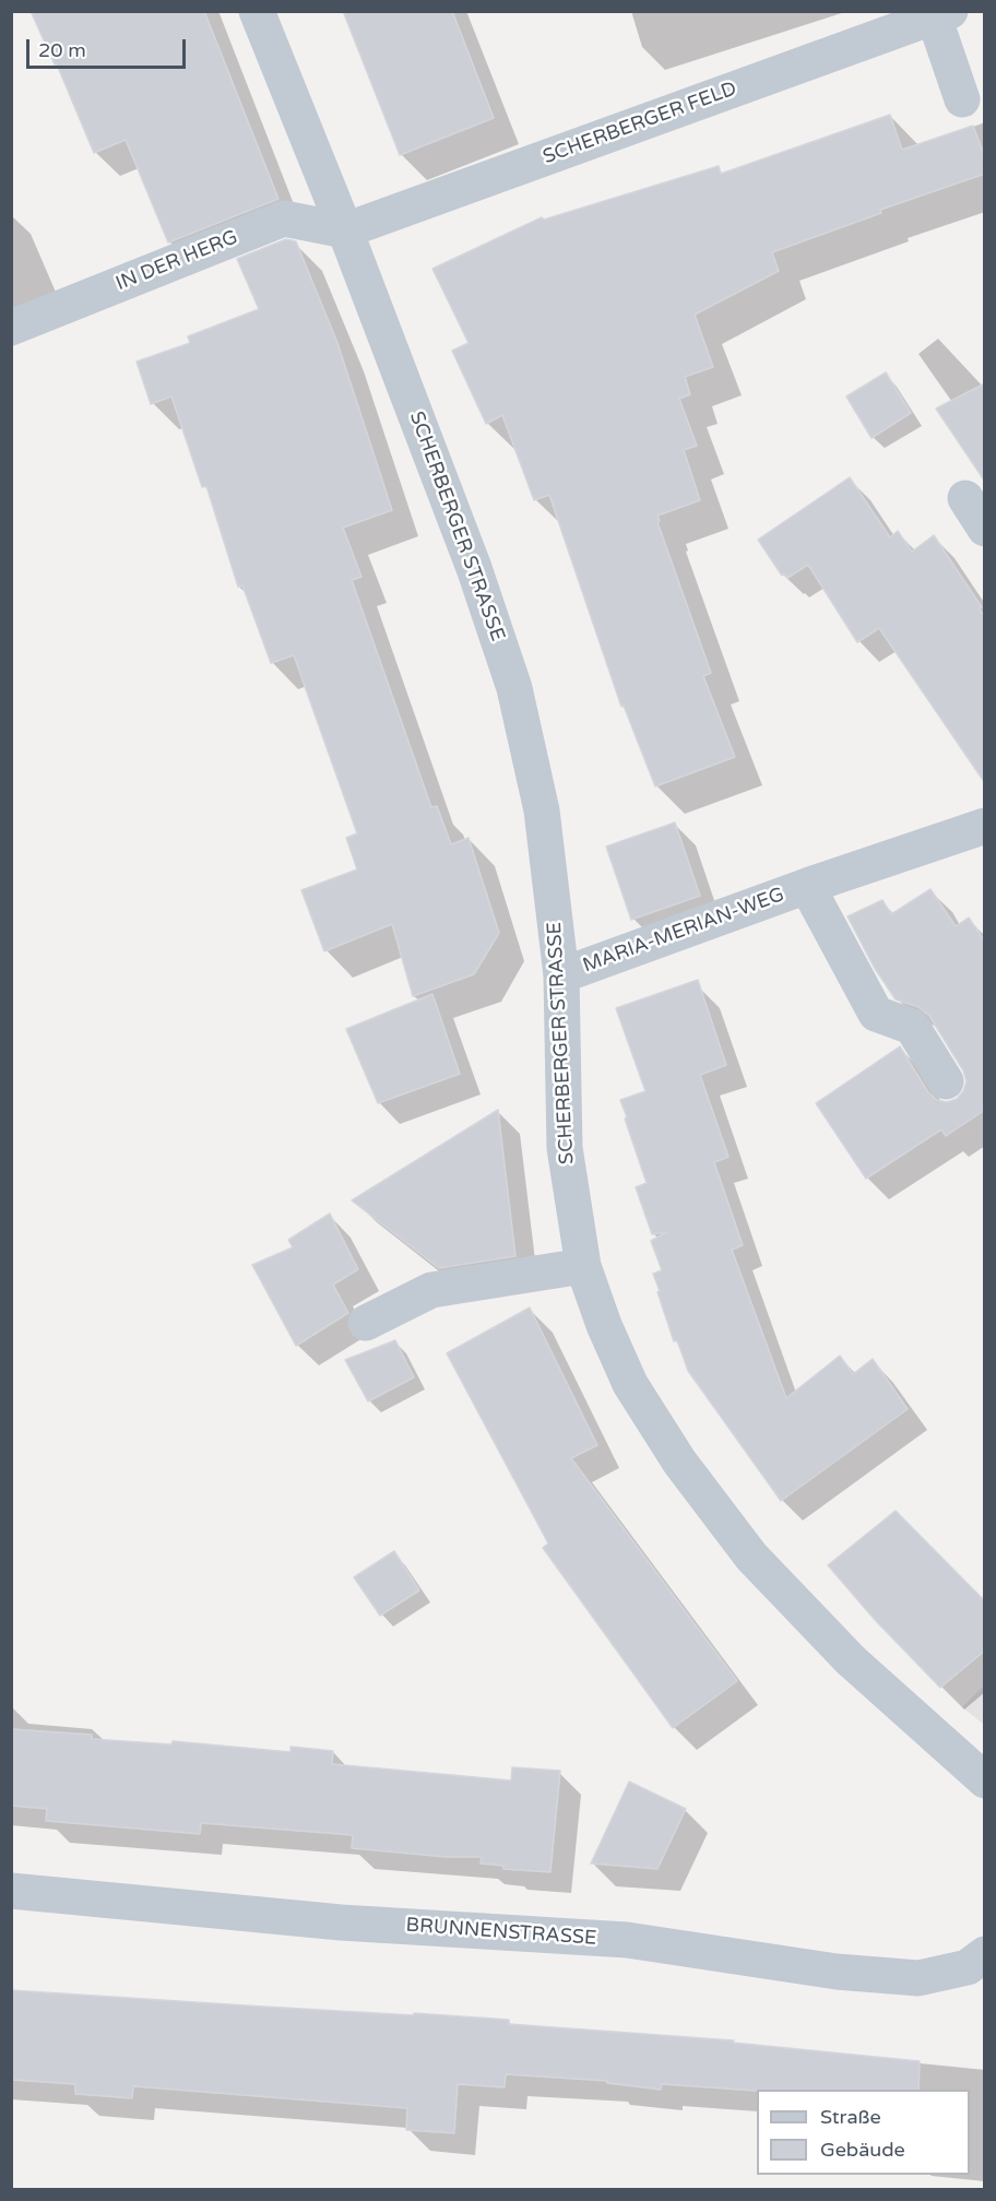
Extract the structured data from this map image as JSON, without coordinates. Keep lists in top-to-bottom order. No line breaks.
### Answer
{"streets":{"street":["SCHERBERGER FELD","IN DER HERG","SCHERBERGER STRASSE","MARIA-MERIAN-WEG","BRUNNENSTRASSE"]},"crossings":[["SCHERBERGER FELD","IN DER HERG"],["SCHERBERGER FELD","SCHERBERGER STRASSE"],["IN DER HERG","SCHERBERGER STRASSE"],["SCHERBERGER STRASSE","MARIA-MERIAN-WEG"]],"legend":["Straße","Gebäude"],"scale_bar":"20 m"}
